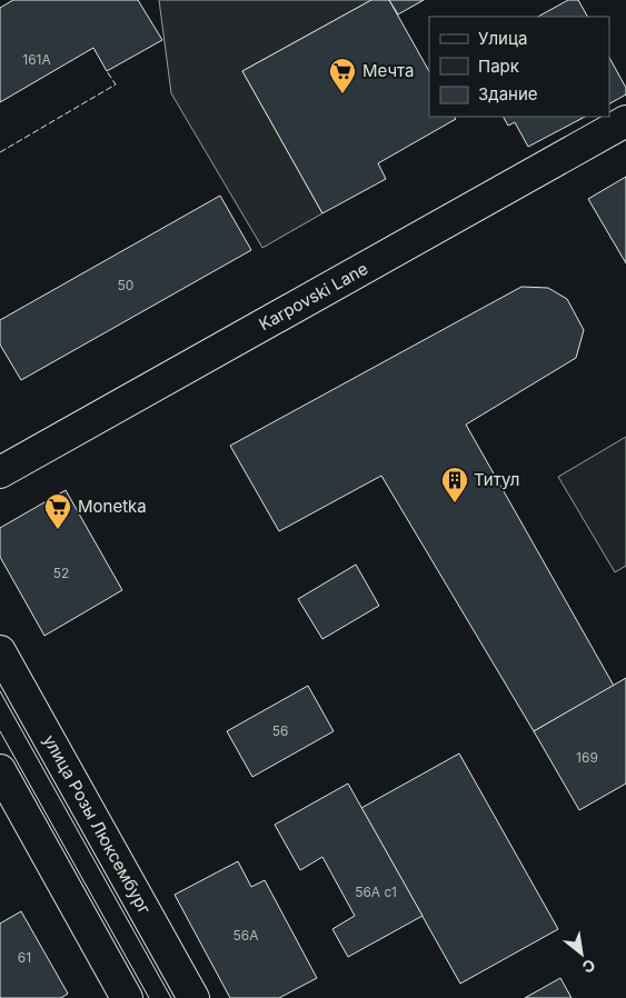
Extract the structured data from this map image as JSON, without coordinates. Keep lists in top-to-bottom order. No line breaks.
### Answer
{"streets":{"street":["Karpovski Lane","улица Розы Люксембург"]},"places":{"supermarket":["Мечта","Monetka"],"building":["Титул"]},"house_numbers":["161А","50","52","56","169","56А с1","56А","61"],"legend":["Улица","Парк","Здание"],"north":"bottom right"}
